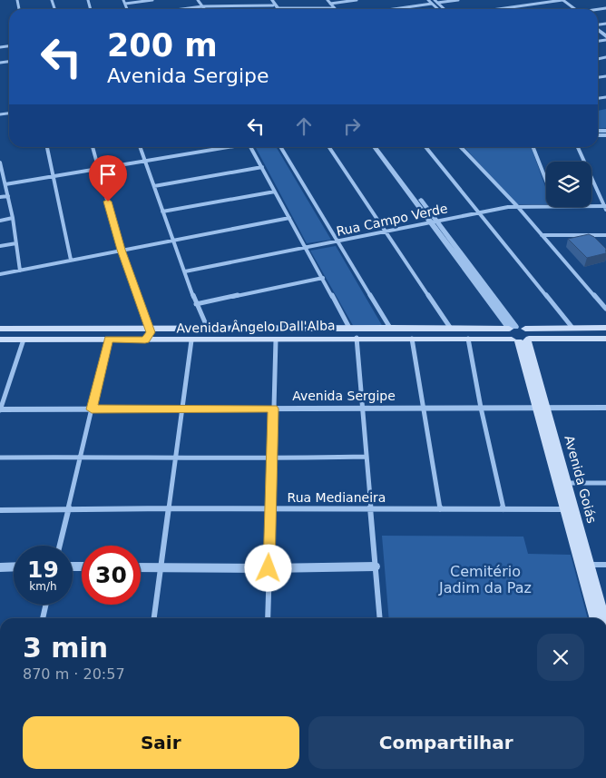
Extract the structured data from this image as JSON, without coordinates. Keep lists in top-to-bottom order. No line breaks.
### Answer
{"streets":{"main road":["Avenida Ângelo Dall'Alba","Avenida Goiás"],"street":["Rua Campo Verde","Avenida Sergipe","Rua Medianeira"]},"crossings":[["Avenida Ângelo Dall'Alba","Avenida Goiás"],["Avenida Sergipe","Avenida Goiás"],["Avenida Goiás","Rua Medianeira"]],"parks":["Cemitério Jadim da Paz"],"page":{"turn":["200 m","Avenida Sergipe"],"speed":"19 km/h","limit":"30","heading":["3 min","870 m · 20:57"],"buttons":["Sair","Compartilhar"]}}
